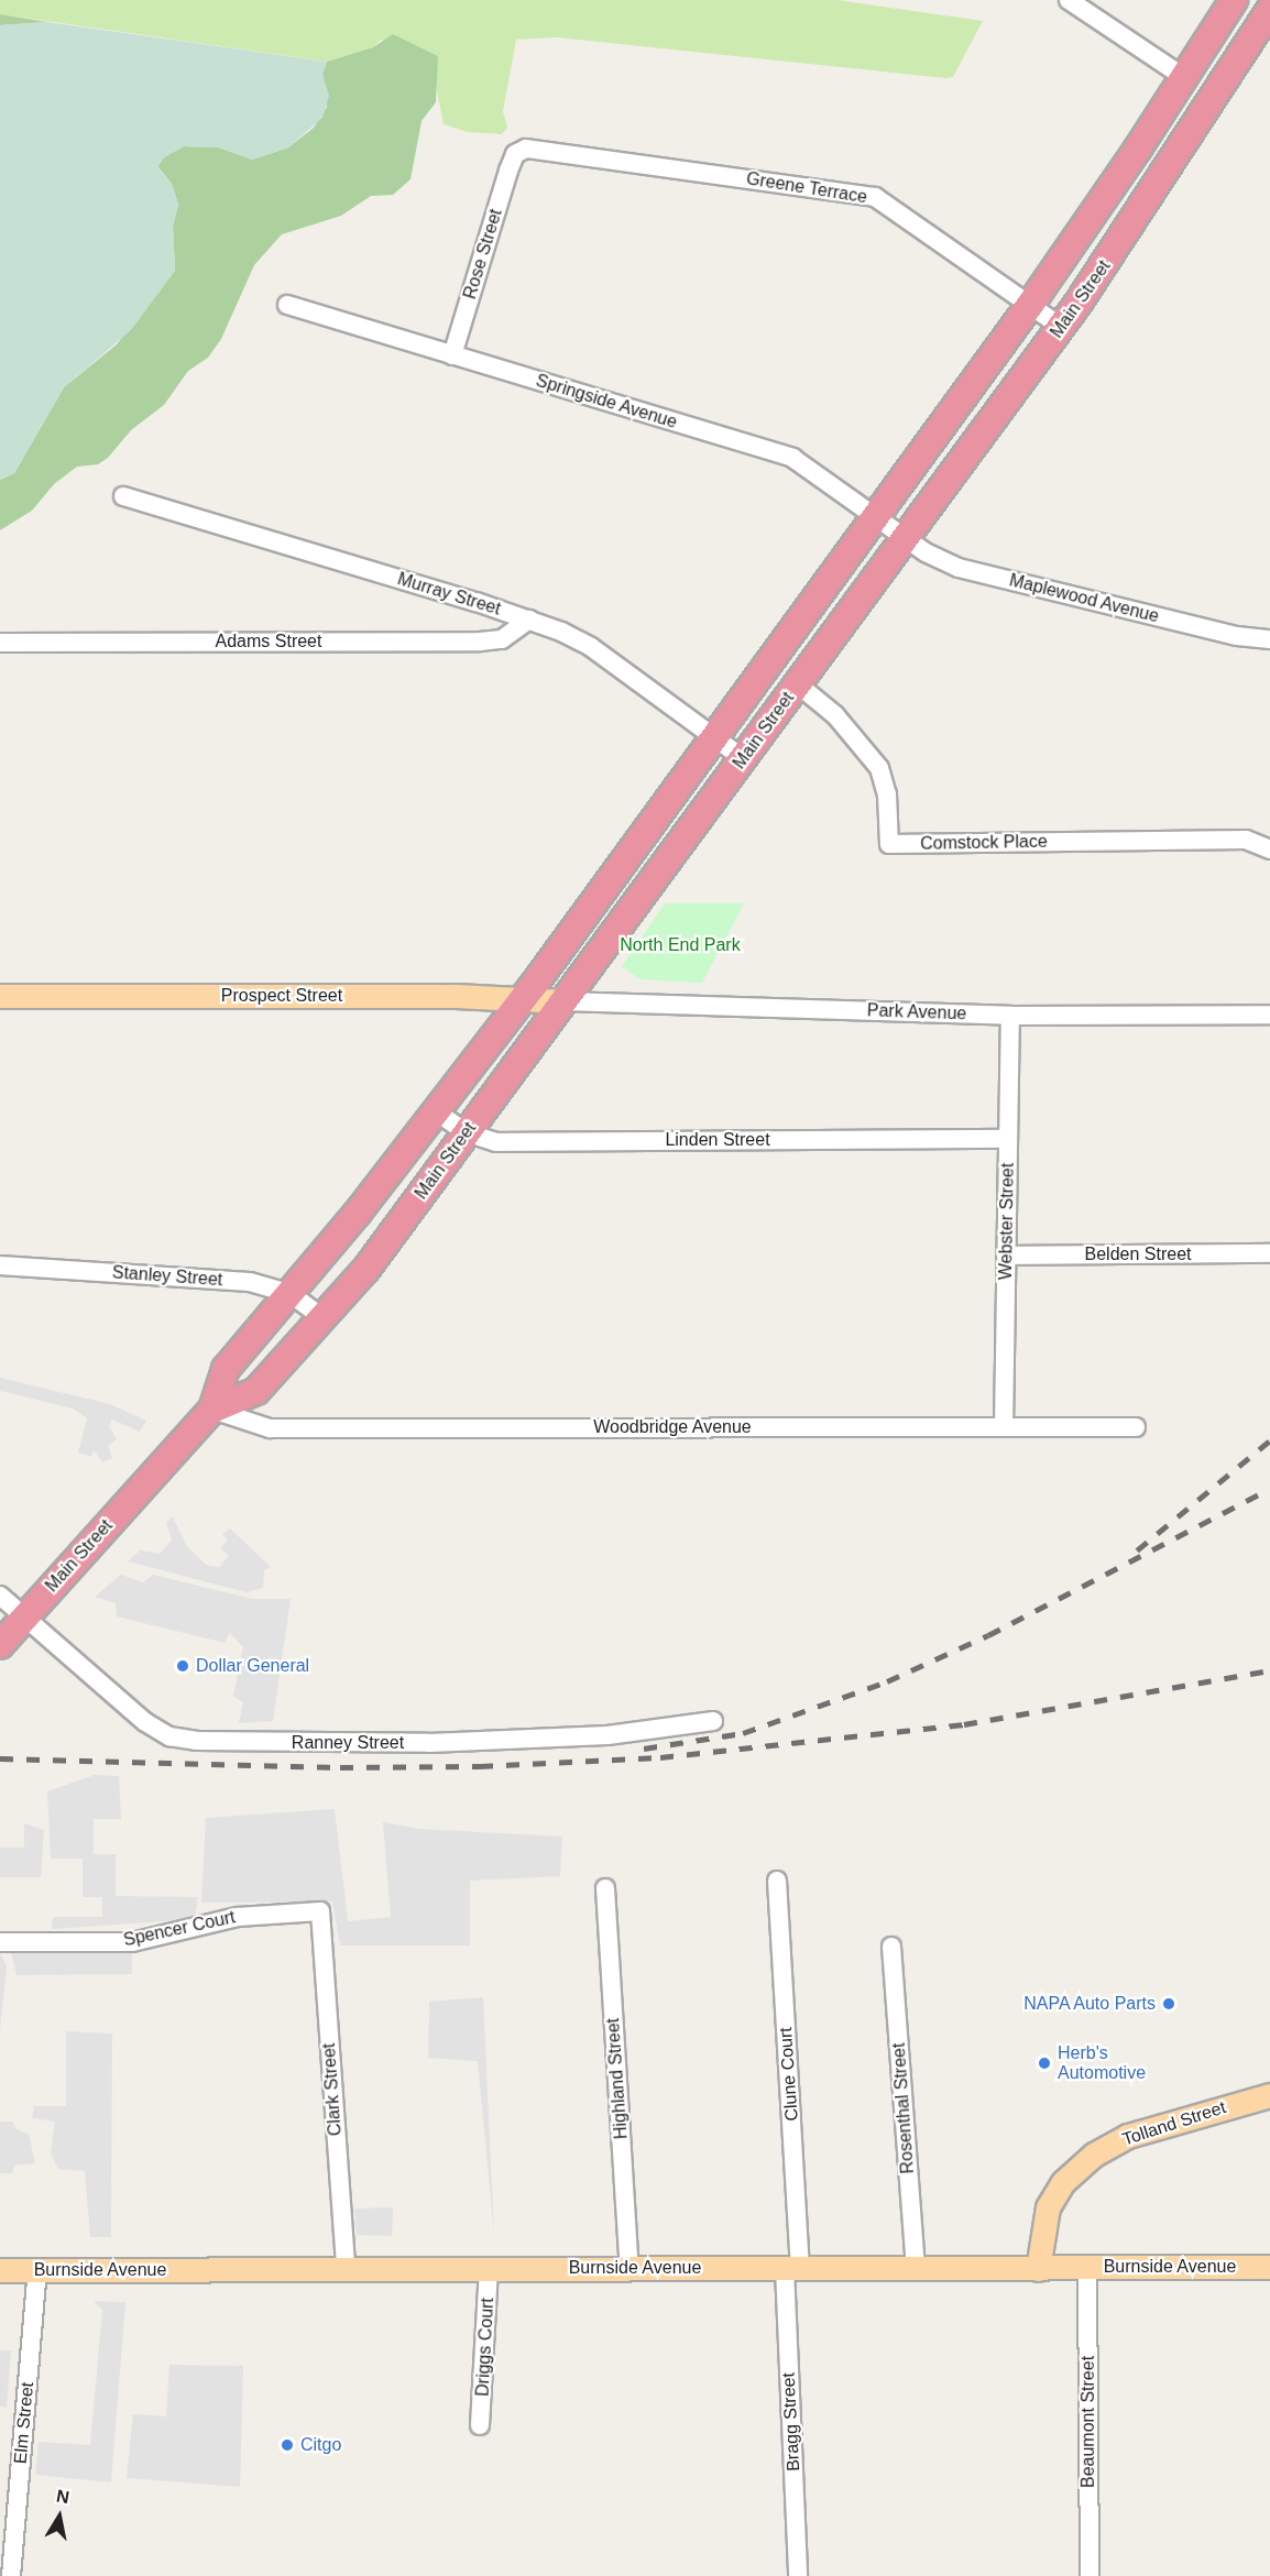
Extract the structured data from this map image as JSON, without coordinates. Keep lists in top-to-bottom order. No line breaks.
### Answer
{"streets":{"highway":["Main Street"],"main road":["Prospect Street","Tolland Street","Burnside Avenue"],"street":["Greene Terrace","Rose Street","Springside Avenue","Murray Street","Maplewood Avenue","Adams Street","Comstock Place","Park Avenue","Linden Street","Webster Street","Belden Street","Stanley Street","Woodbridge Avenue","Ranney Street","Spencer Court","Clune Court","Highland Street","Clark Street","Rosenthal Street","Driggs Court","Bragg Street","Beaumont Street","Elm Street"]},"crossings":[["Greene Terrace","Rose Street"],["Greene Terrace","Main Street"],["Rose Street","Springside Avenue"],["Main Street","Springside Avenue"],["Main Street","Murray Street"],["Main Street","Maplewood Avenue"],["Main Street","Comstock Place"],["Main Street","Prospect Street"],["Main Street","Park Avenue"],["Main Street","Linden Street"],["Main Street","Stanley Street"],["Main Street","Woodbridge Avenue"],["Main Street","Ranney Street"],["Springside Avenue","Maplewood Avenue"],["Murray Street","Adams Street"],["Prospect Street","Park Avenue"],["Park Avenue","Webster Street"],["Linden Street","Webster Street"],["Webster Street","Belden Street"],["Webster Street","Woodbridge Avenue"],["Spencer Court","Clark Street"],["Clune Court","Burnside Avenue"],["Clune Court","Bragg Street"],["Highland Street","Burnside Avenue"],["Clark Street","Burnside Avenue"],["Rosenthal Street","Burnside Avenue"],["Tolland Street","Burnside Avenue"],["Burnside Avenue","Driggs Court"],["Burnside Avenue","Bragg Street"],["Burnside Avenue","Beaumont Street"],["Burnside Avenue","Elm Street"]],"parks":["North End Park"],"places":["Dollar General","NAPA Auto Parts","Herb's Automotive","Citgo"],"north":"top"}
